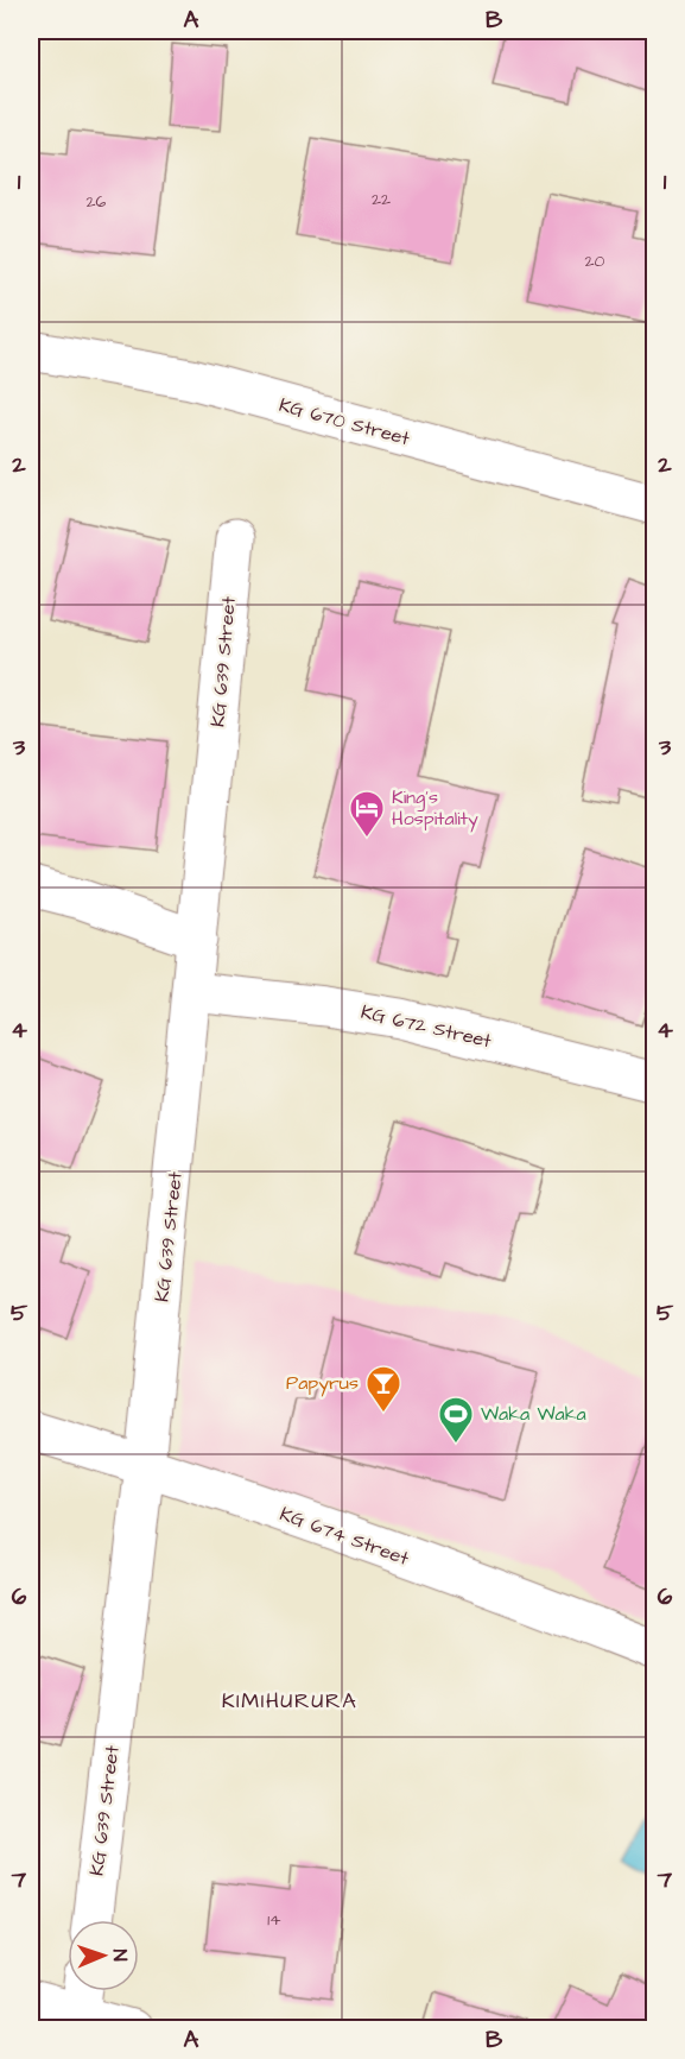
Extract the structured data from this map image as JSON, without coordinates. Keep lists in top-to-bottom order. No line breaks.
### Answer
{"streets":{"street":["KG 670 Street","KG 639 Street","KG 672 Street","KG 674 Street"]},"crossings":[["KG 639 Street","KG 672 Street"],["KG 639 Street","KG 674 Street"]],"districts":["KIMIHURURA"],"places":{"hotel":["King's Hospitality"],"bar":["Papyrus"],"sports":["Waka Waka"]},"house_numbers":["22","26","20","14"],"north":"right","grid":{"columns":["A","B"],"rows":["1","2","3","4","5","6","7"]}}
